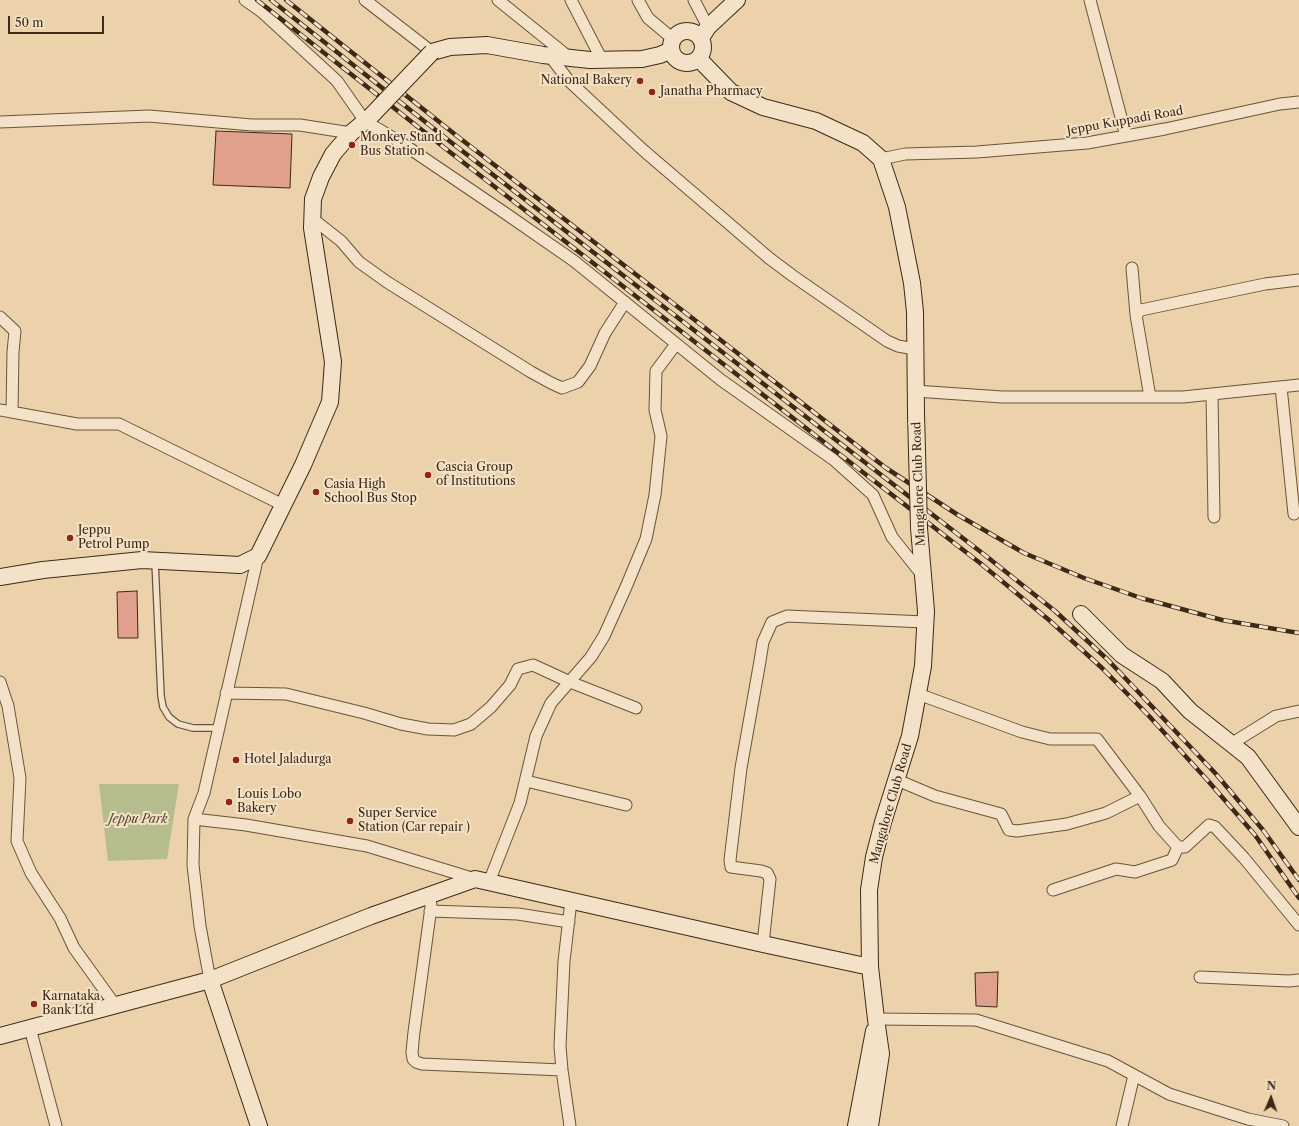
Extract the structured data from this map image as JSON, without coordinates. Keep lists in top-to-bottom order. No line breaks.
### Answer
{"streets":{"street":["Jeppu Kuppadi Road","Mangalore Club Road"]},"crossings":[["Jeppu Kuppadi Road","Mangalore Club Road"]],"parks":["Jeppu Park"],"places":["National Bakery","Janatha Pharmacy","Monkey Stand Bus Station","Cascia Group of Institutions","Casia High School Bus Stop","Jeppu Petrol Pump","Hotel Jaladurga","Louis Lobo Bakery","Super Service Station (Car repair )","Karnataka Bank Ltd"],"scale_bar":"50 m","north":"top"}
